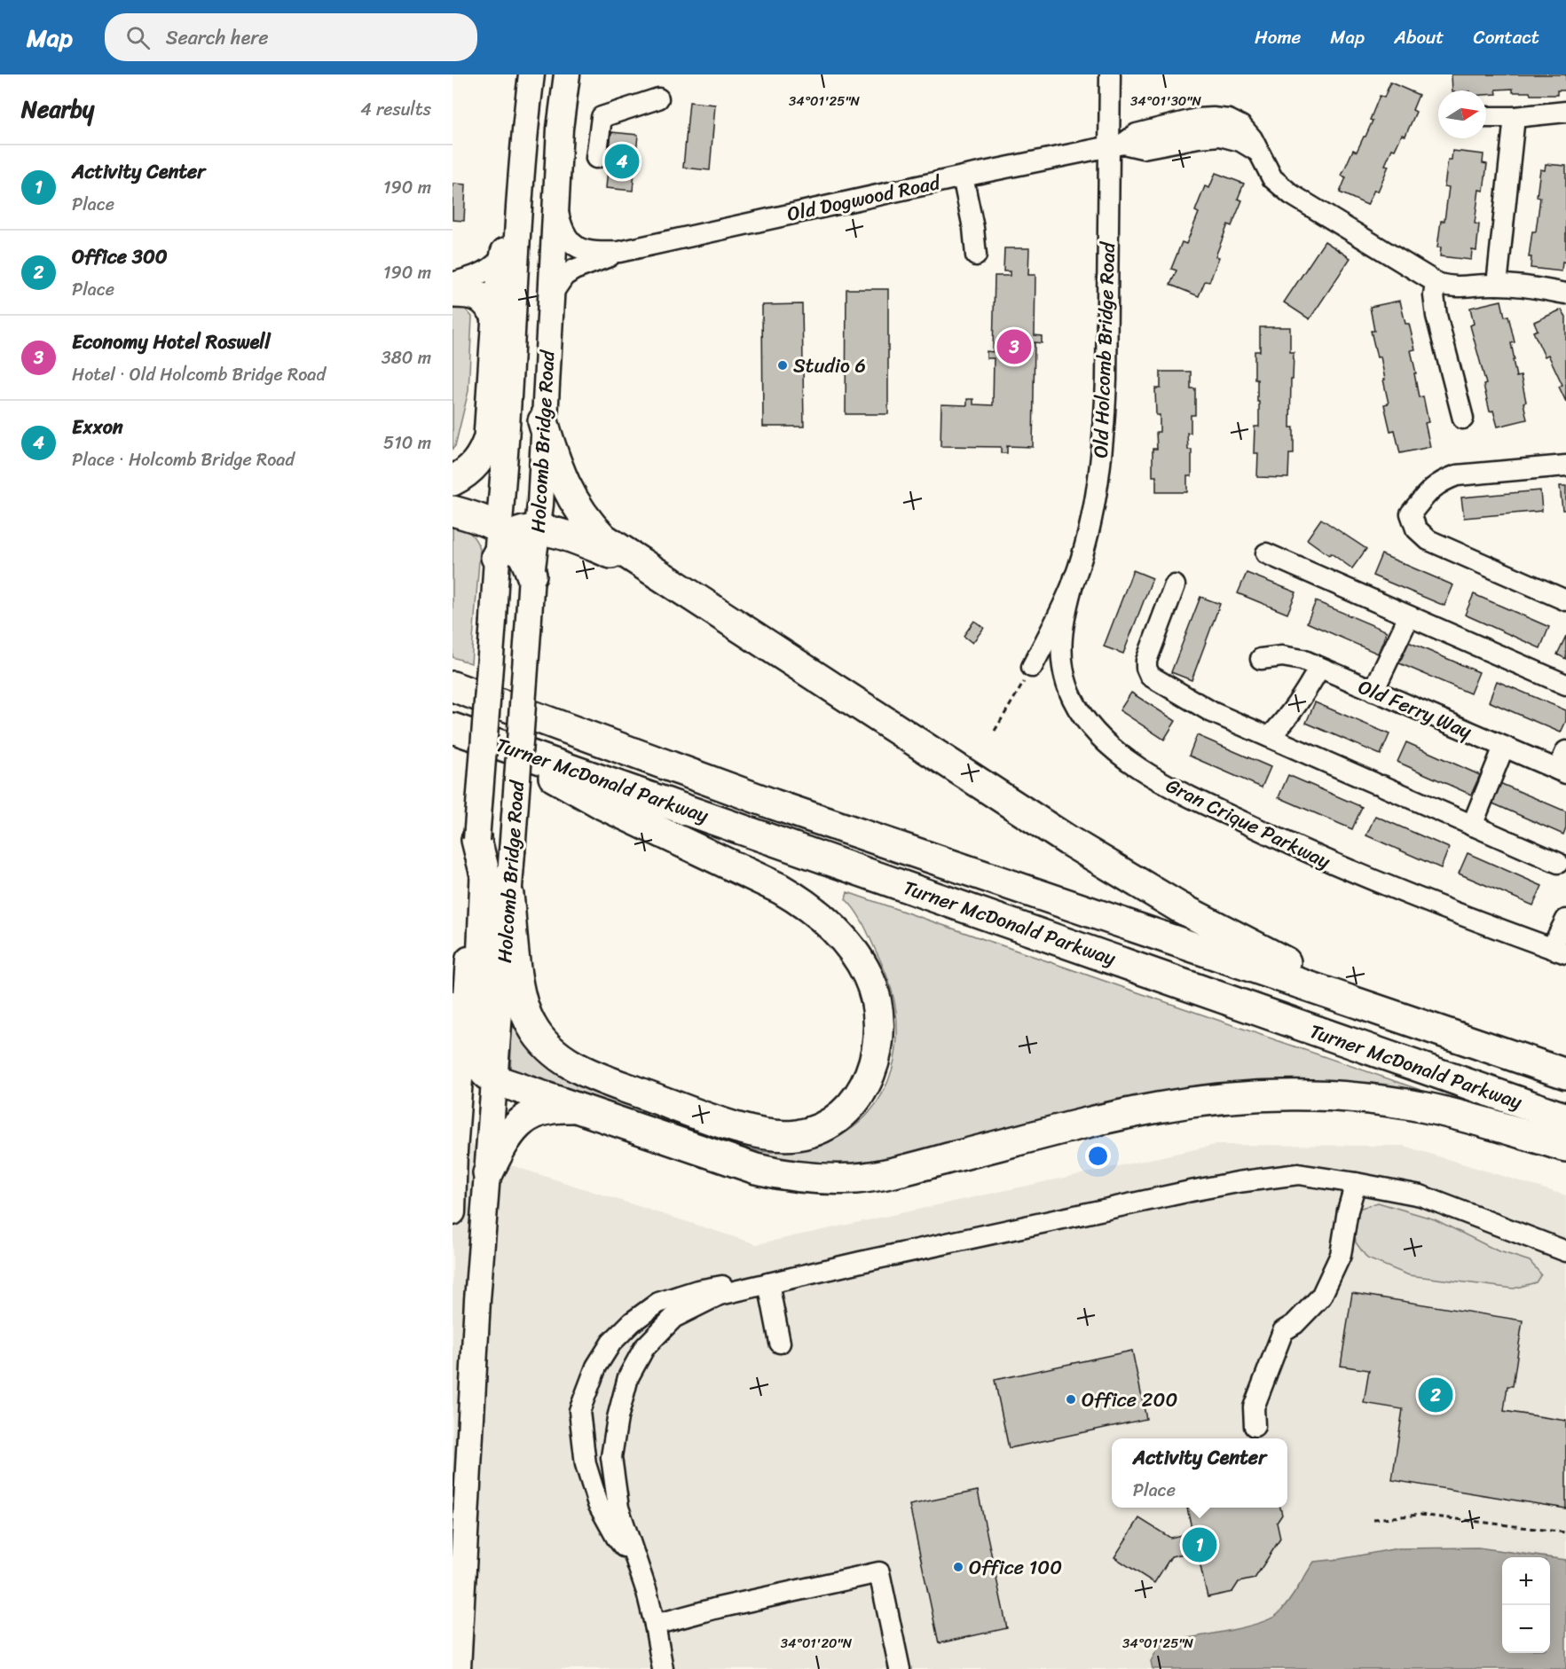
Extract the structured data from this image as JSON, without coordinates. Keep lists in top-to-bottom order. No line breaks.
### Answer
{"streets":{"highway":["Turner McDonald Parkway"],"main road":["Holcomb Bridge Road"],"street":["Old Dogwood Road","Old Holcomb Bridge Road","Old Ferry Way","Gran Crique Parkway"]},"crossings":[["Old Dogwood Road","Old Holcomb Bridge Road"],["Old Dogwood Road","Holcomb Bridge Road"],["Old Holcomb Bridge Road","Gran Crique Parkway"]],"places":["Studio 6","Office 200","Office 100"],"north":"right","page":{"header":"Map","search":"Search here","nav":["Home","Map","About","Contact"],"heading":["Nearby","4 results"],"pins":["4","3","2","1"],"list":[{"mark":"1","name":"Activity Center","note":"Place","value":"190 m"},{"mark":"2","name":"Office 300","note":"Place","value":"190 m"},{"mark":"3","name":"Economy Hotel Roswell","note":"Hotel · Old Holcomb Bridge Road","value":"380 m"},{"mark":"4","name":"Exxon","note":"Place · Holcomb Bridge Road","value":"510 m"}],"popup":["Activity Center","Place"],"map_buttons":["+","−"]},"coordinates":["34°01'25\"N","34°01'30\"N","34°01'20\"N"]}
